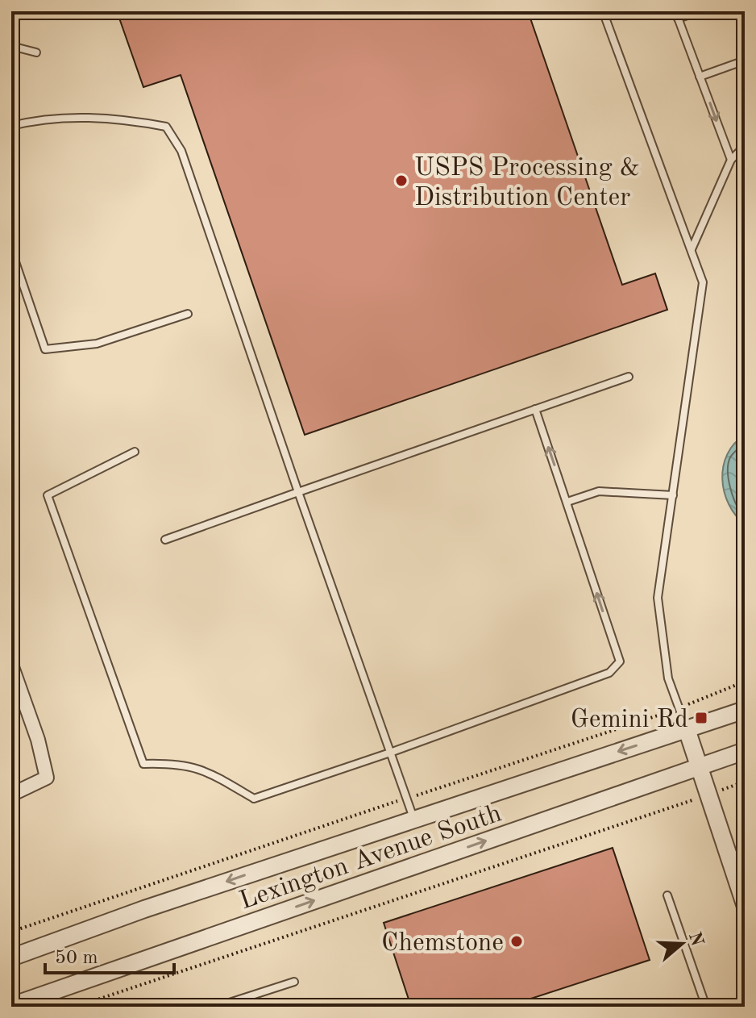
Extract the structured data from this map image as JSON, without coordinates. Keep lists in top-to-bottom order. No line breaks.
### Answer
{"streets":{"street":["Lexington Avenue South"]},"places":{"other":["USPS Processing & Distribution Center","Chemstone"],"transit":["Gemini Rd"]},"scale_bar":"50 m","north":"right"}
